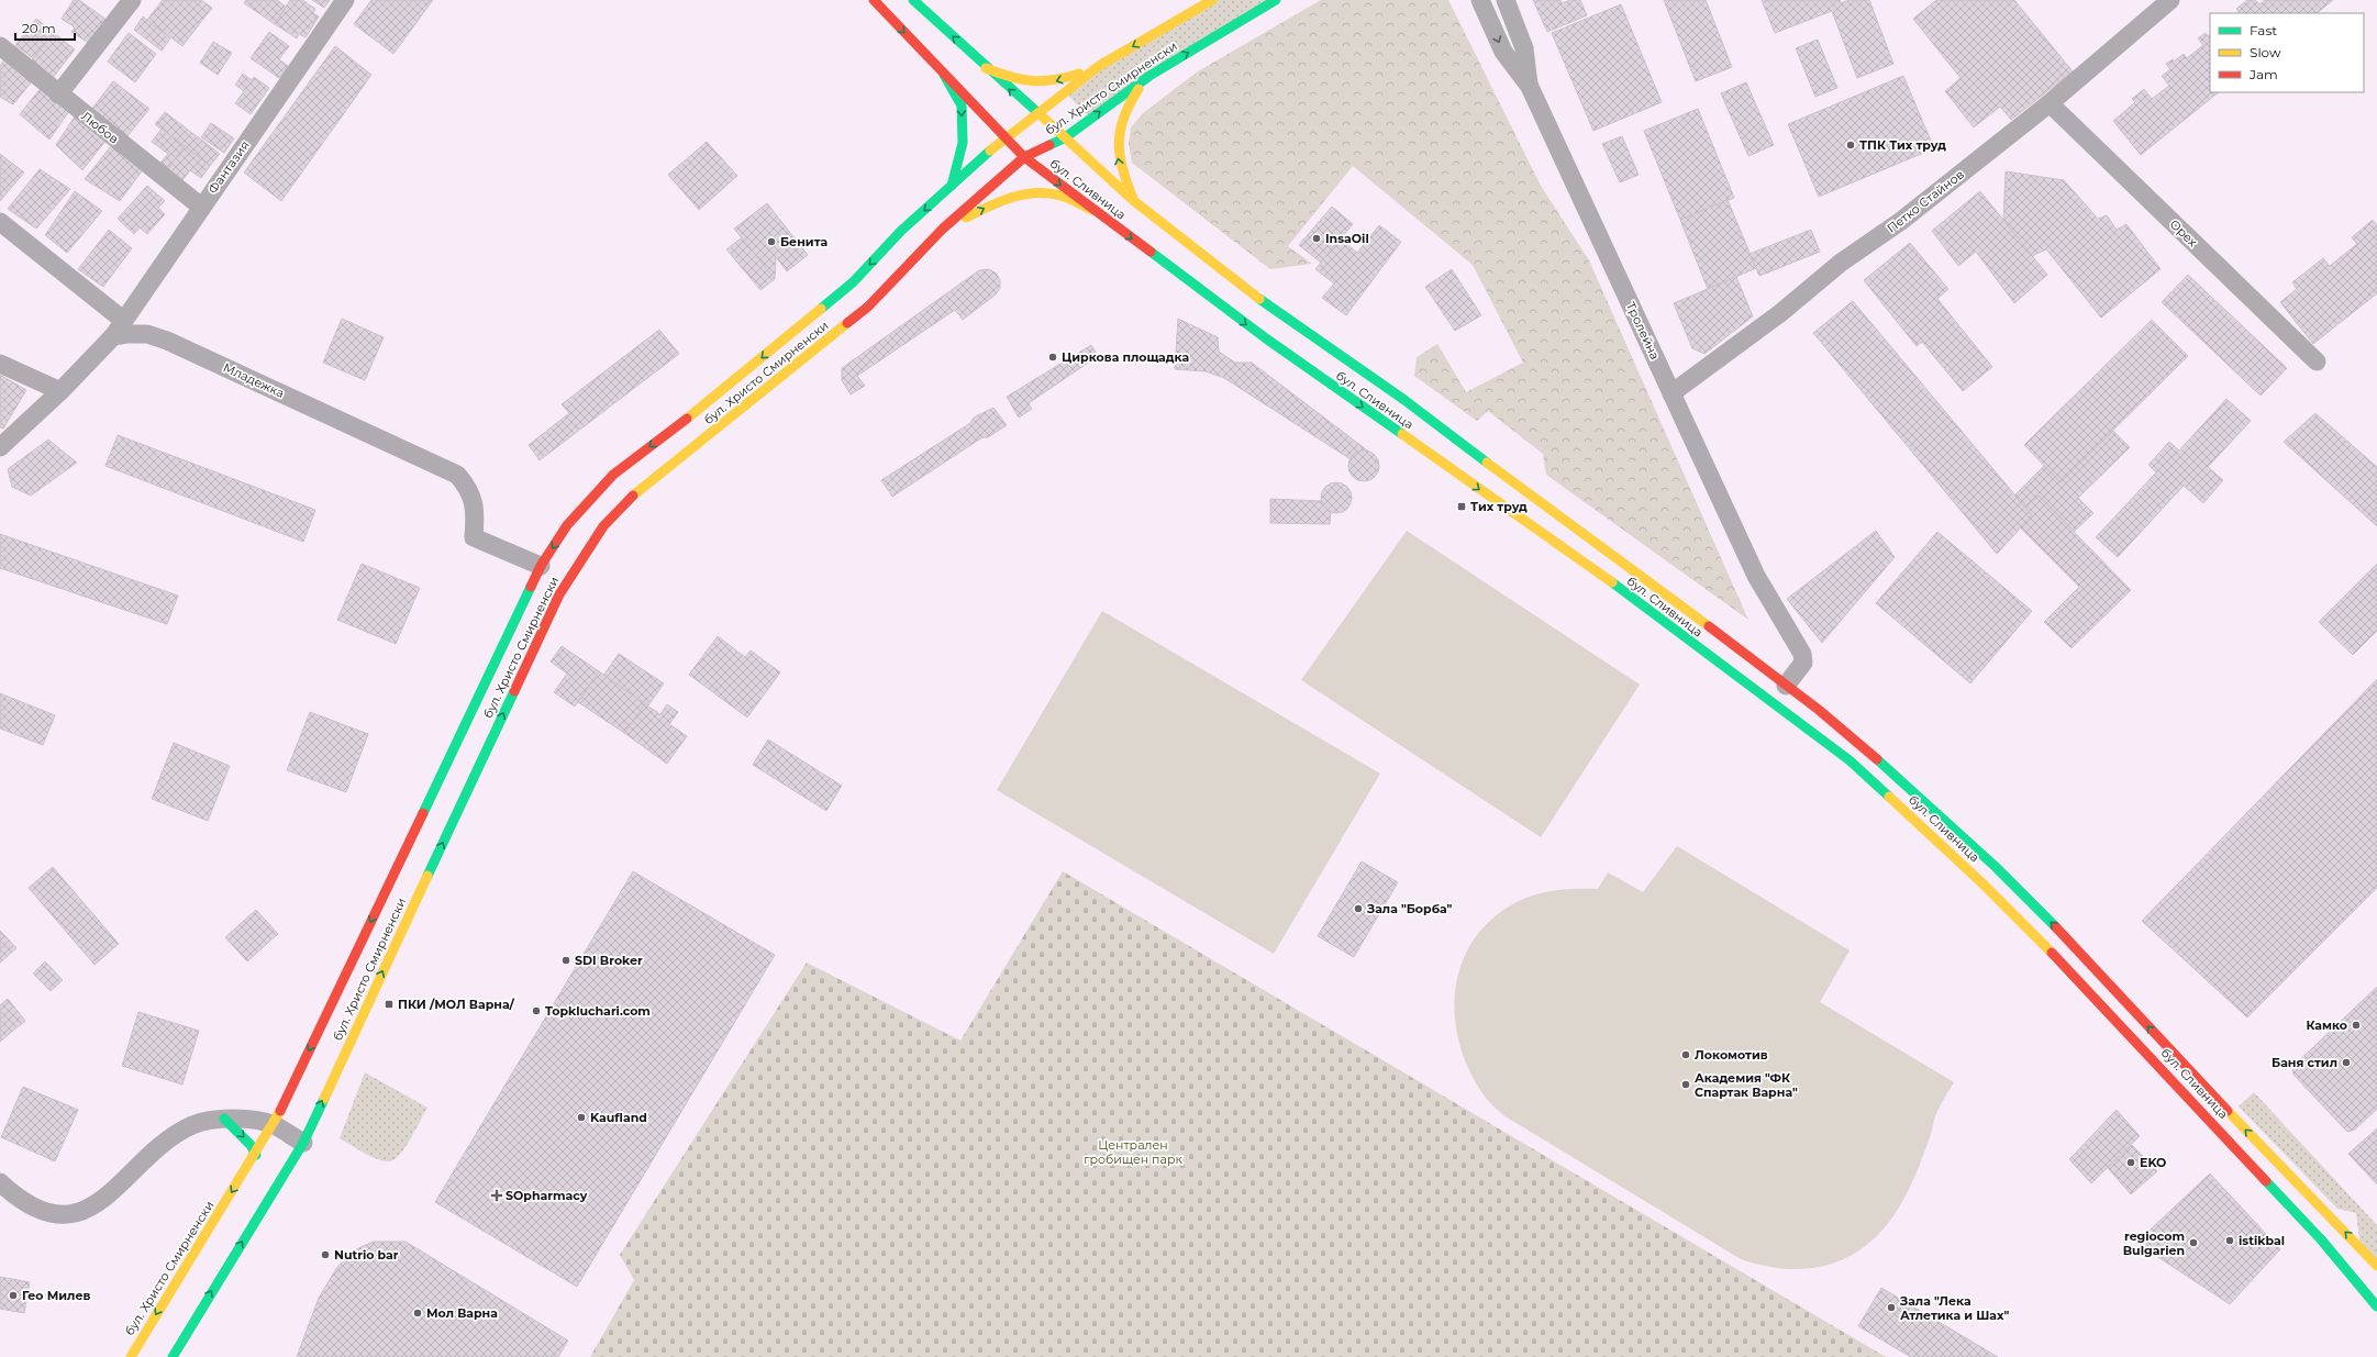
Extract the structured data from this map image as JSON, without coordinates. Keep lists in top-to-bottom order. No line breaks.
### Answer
{"streets":{"main road":["бул. Христо Смирненски","бул. Сливница"],"street":["Любов","Фантазия","Петко Стайнов","Орех","Тролейна","Младежка"]},"crossings":[["бул. Христо Смирненски","бул. Сливница"],["бул. Христо Смирненски","Младежка"],["Любов","Фантазия"],["Фантазия","Младежка"],["бул. Сливница","Тролейна"],["Петко Стайнов","Орех"],["Петко Стайнов","Тролейна"]],"parks":["Централен гробищен парк"],"places":{"other":["ТПК Тих труд","InsaOil","Бенита","Циркова площадка","Зала \"Борба\"","SDI Broker","Topkluchari.com","Камко","Локомотив","Баня стил","Академия \"ФК Спартак Варна\"","Kaufland","EKO","istikbal","regiocom Bulgarien","Nutrio bar","Гео Милев","Зала \"Лека Атлетика и Шах\"","Мол Варна"],"transit":["Тих труд","ПКИ /МОЛ Варна/"],"health":["SOpharmacy"]},"legend":["Fast","Slow","Jam"],"scale_bar":"20 m"}
